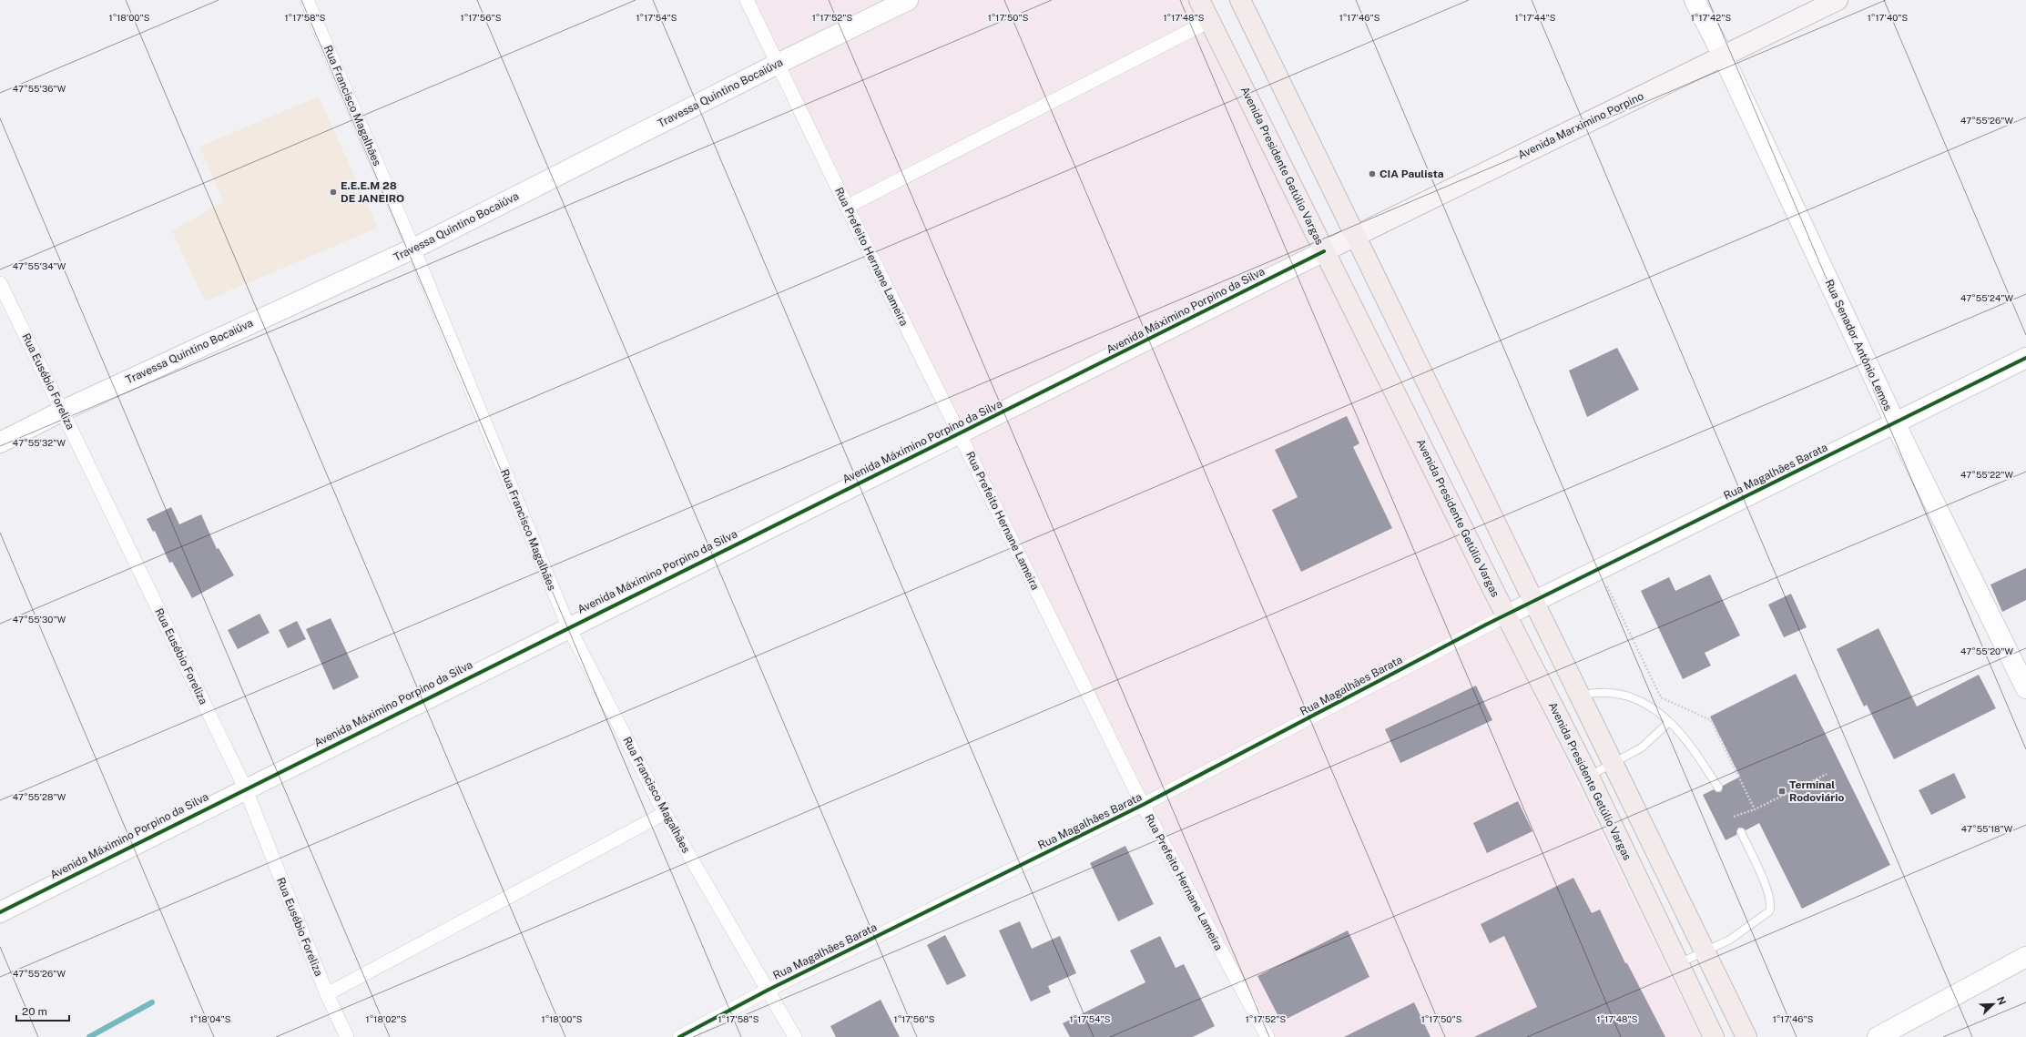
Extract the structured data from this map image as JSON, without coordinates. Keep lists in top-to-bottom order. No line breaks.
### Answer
{"streets":{"highway":["Avenida Presidente Getúlio Vargas"],"main road":["Avenida Marximino Porpino"],"street":["Travessa Quintino Bocaiúva","Rua Francisco Magalhães","Rua Prefeito Hernane Lameira","Avenida Máximino Porpino da Silva","Rua Senador Antônio Lemos","Rua Eusébio Foreliza","Rua Magalhães Barata"]},"crossings":[["Travessa Quintino Bocaiúva","Rua Francisco Magalhães"],["Travessa Quintino Bocaiúva","Rua Prefeito Hernane Lameira"],["Travessa Quintino Bocaiúva","Rua Eusébio Foreliza"],["Rua Francisco Magalhães","Avenida Máximino Porpino da Silva"],["Rua Francisco Magalhães","Rua Magalhães Barata"],["Avenida Marximino Porpino","Avenida Presidente Getúlio Vargas"],["Avenida Marximino Porpino","Avenida Máximino Porpino da Silva"],["Avenida Marximino Porpino","Rua Senador Antônio Lemos"],["Avenida Presidente Getúlio Vargas","Avenida Máximino Porpino da Silva"],["Avenida Presidente Getúlio Vargas","Rua Magalhães Barata"],["Rua Prefeito Hernane Lameira","Avenida Máximino Porpino da Silva"],["Rua Prefeito Hernane Lameira","Rua Magalhães Barata"],["Avenida Máximino Porpino da Silva","Rua Eusébio Foreliza"],["Rua Senador Antônio Lemos","Rua Magalhães Barata"]],"places":{"other":["CIA Paulista","E.E.E.M 28 DE JANEIRO"],"transit":["Terminal Rodoviário"]},"scale_bar":"20 m","north":"top right","coordinates":["1°18'00\"S","1°17'58\"S","1°17'56\"S","1°17'54\"S","1°17'52\"S","1°17'50\"S","1°17'48\"S","1°17'46\"S","1°17'44\"S","1°17'42\"S","1°17'40\"S","47°55'36\"W","47°55'26\"W","47°55'34\"W","47°55'24\"W","47°55'32\"W","47°55'22\"W","47°55'30\"W","47°55'20\"W","47°55'28\"W","47°55'18\"W","1°18'04\"S","1°18'02\"S"]}
